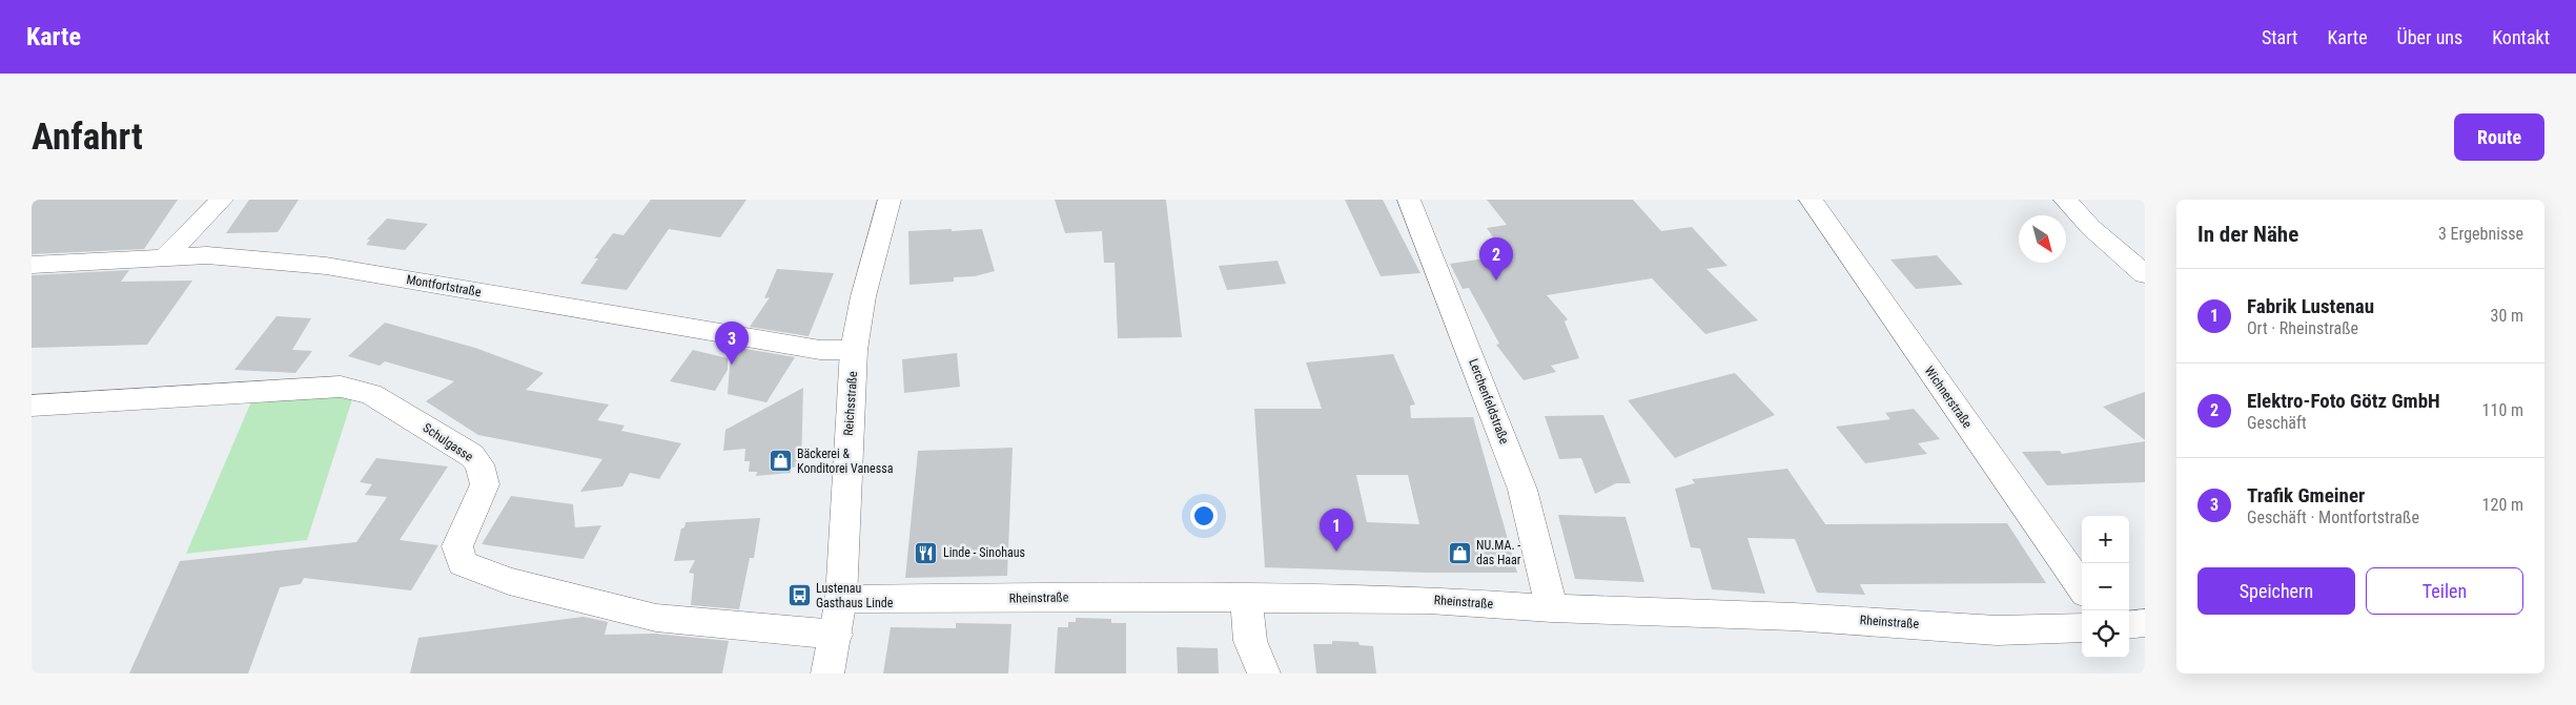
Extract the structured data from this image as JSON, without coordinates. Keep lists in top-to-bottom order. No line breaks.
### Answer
{"streets":{"street":["Montfortstraße","Wichnerstraße","Lerchenfeldstraße","Reichsstraße","Schulgasse","Rheinstraße"]},"crossings":[["Montfortstraße","Reichsstraße"],["Lerchenfeldstraße","Rheinstraße"],["Reichsstraße","Schulgasse"],["Reichsstraße","Rheinstraße"]],"places":{"shop":["Bäckerei & Konditorei Vanessa","NU.MA. - das Haar"],"restaurant":["Linde - Sinohaus"],"bus stop":["Lustenau Gasthaus Linde"]},"north":"bottom right","page":{"header":"Karte","nav":["Start","Karte","Über uns","Kontakt"],"buttons":["Route",["Speichern","Teilen"]],"title":"Anfahrt","heading":["In der Nähe","3 Ergebnisse"],"pins":["2","3","1"],"list":[{"mark":"1","name":"Fabrik Lustenau","note":"Ort · Rheinstraße","value":"30 m"},{"mark":"2","name":"Elektro-Foto Götz GmbH","note":"Geschäft","value":"110 m"},{"mark":"3","name":"Trafik Gmeiner","note":"Geschäft · Montfortstraße","value":"120 m"}],"map_buttons":["+","−"]}}
